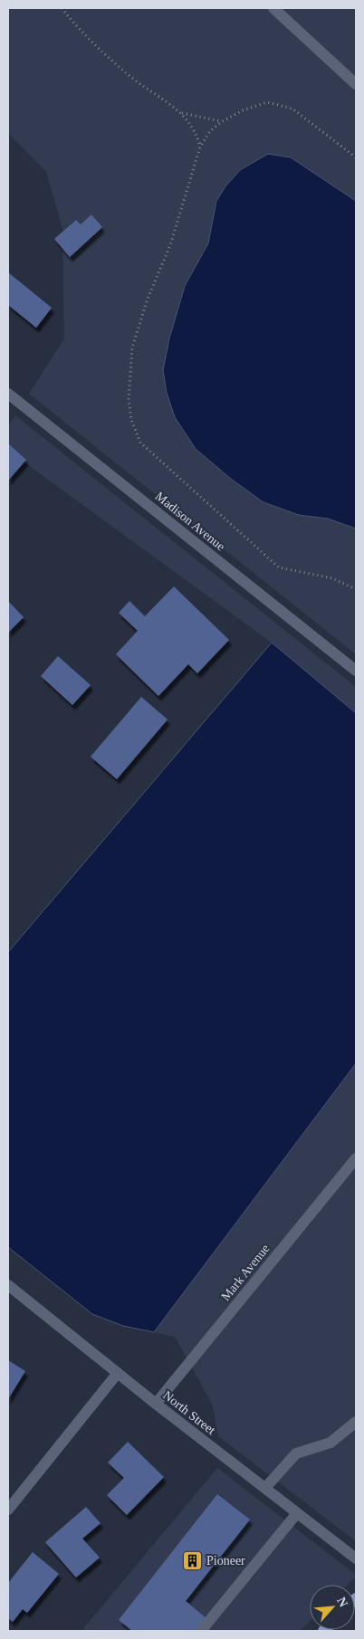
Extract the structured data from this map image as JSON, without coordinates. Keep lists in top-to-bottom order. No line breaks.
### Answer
{"streets":{"street":["Madison Avenue","Mark Avenue","North Street"]},"crossings":[["Mark Avenue","North Street"]],"places":{"building":["Pioneer"]},"north":"top right"}
